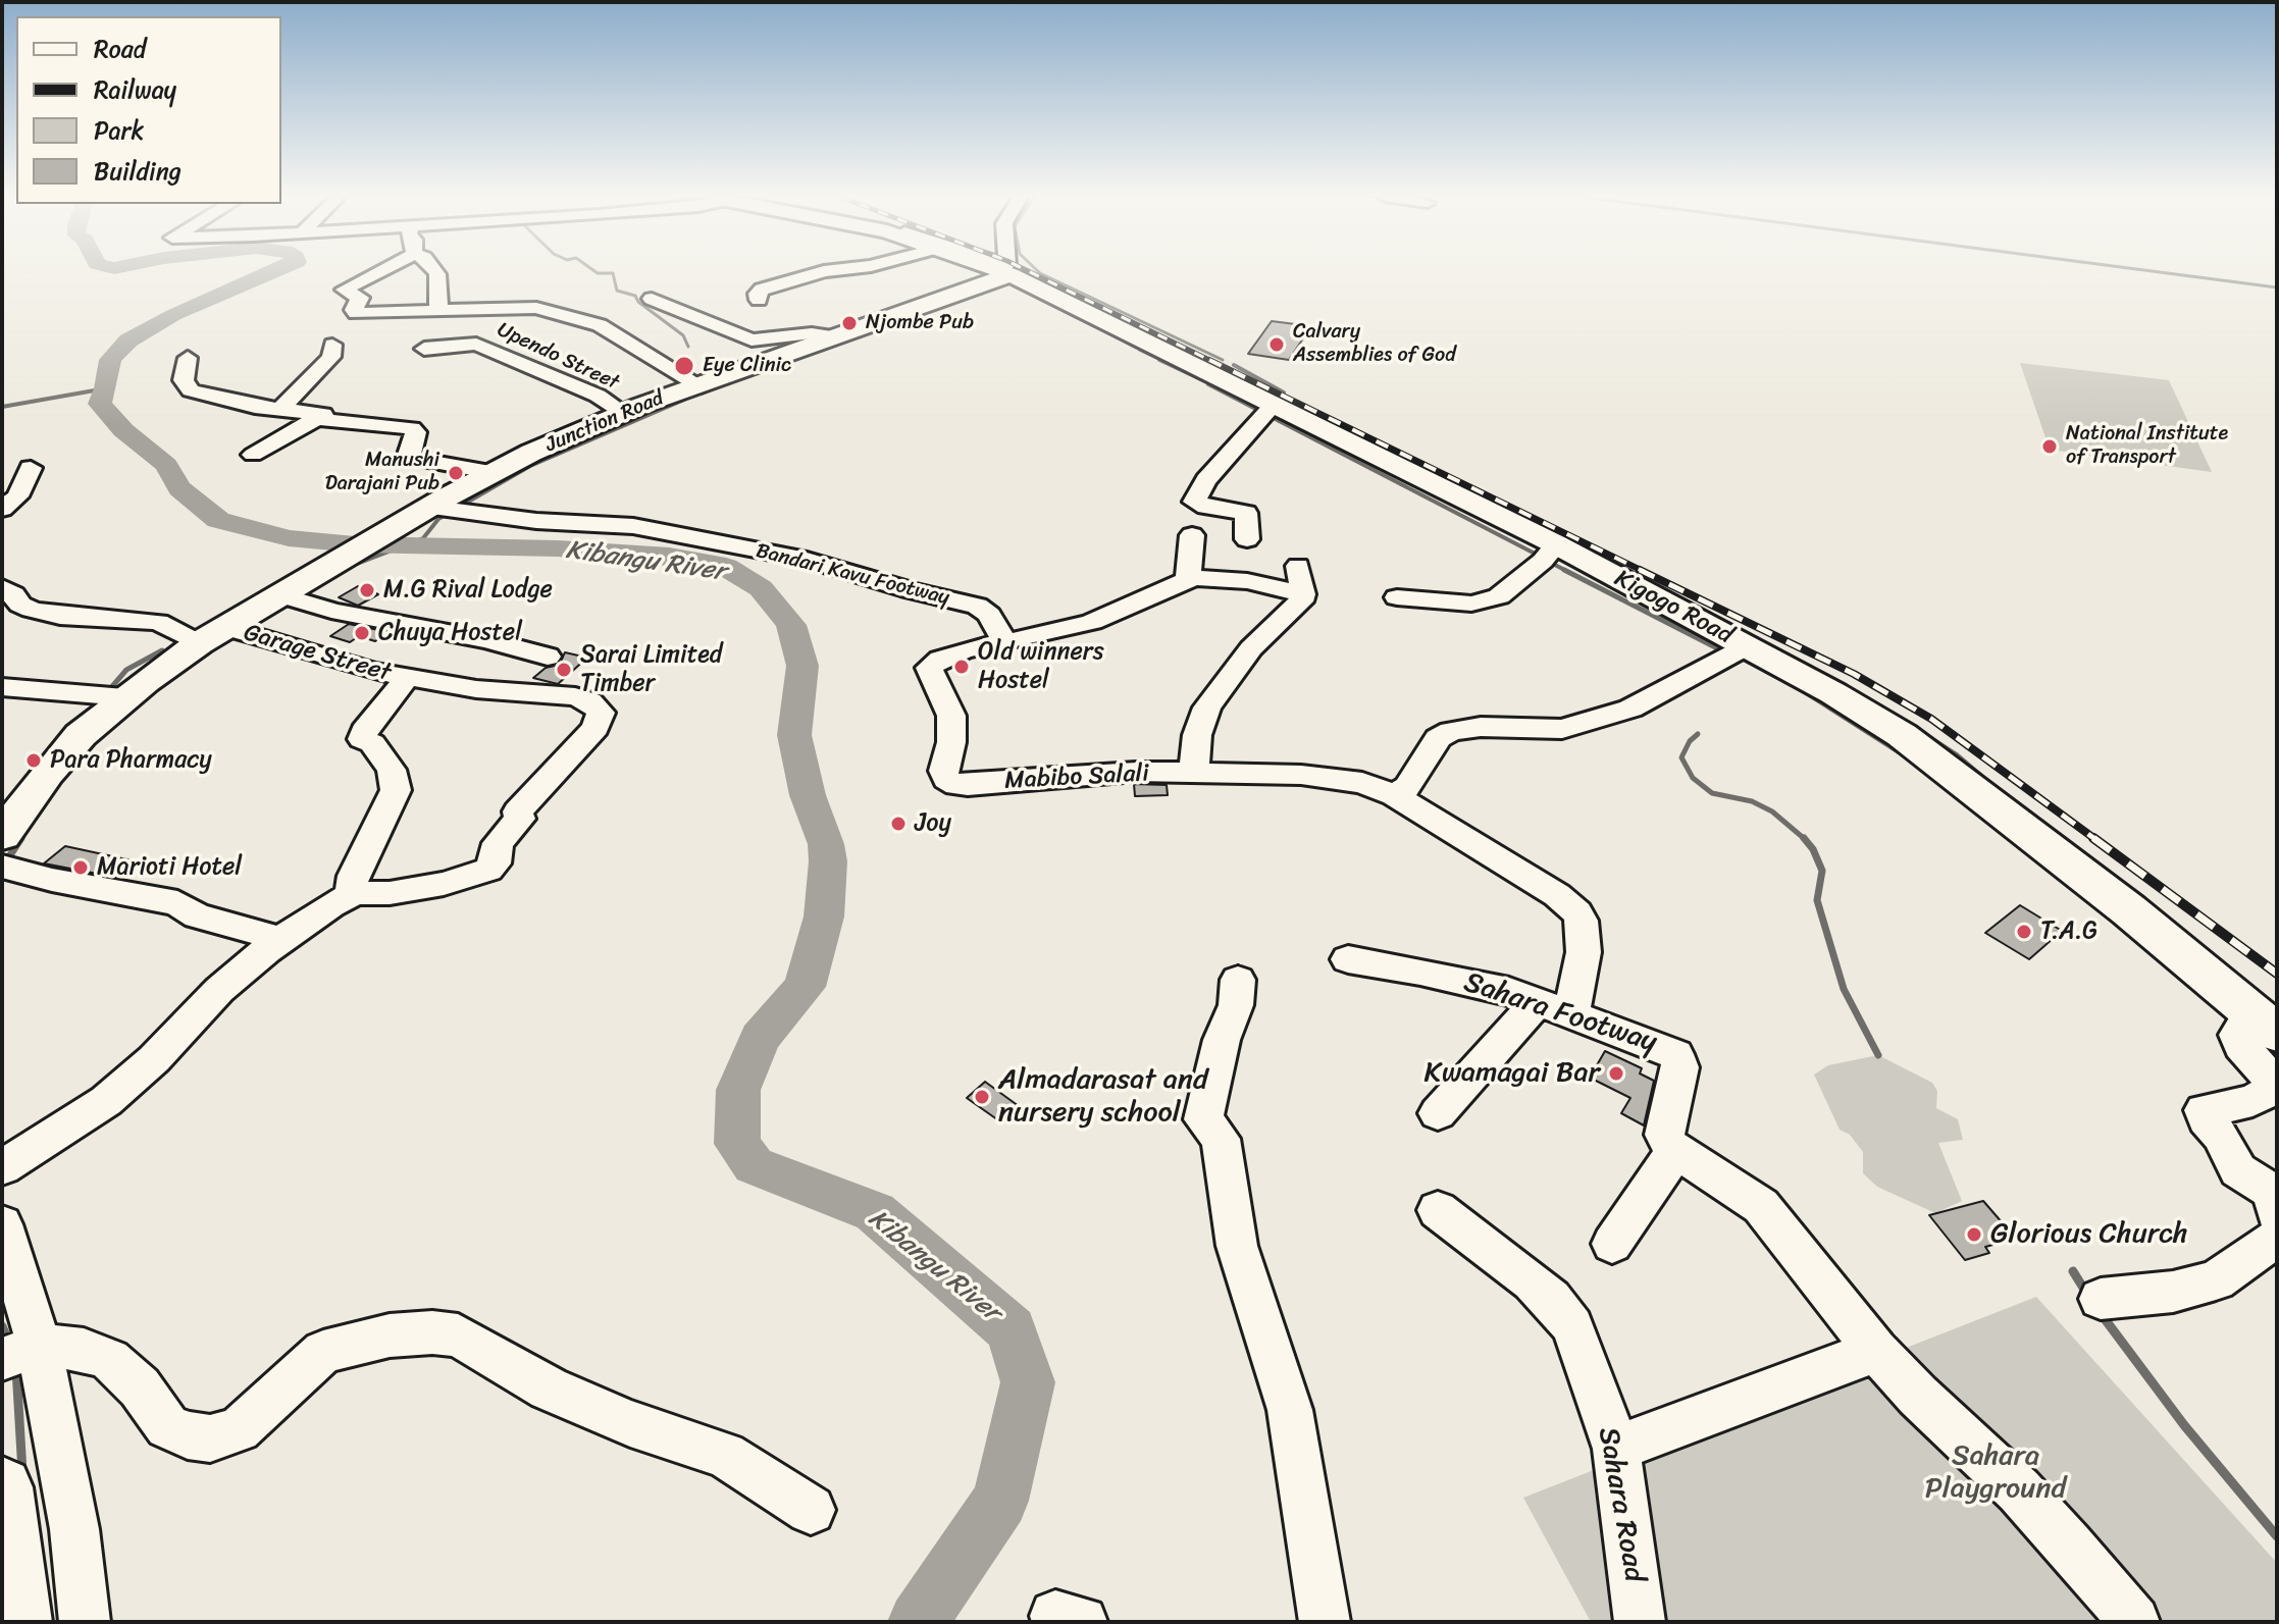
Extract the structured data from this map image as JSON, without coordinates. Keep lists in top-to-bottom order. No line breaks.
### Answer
{"streets":{"main road":["Junction Road","Kigogo Road"],"street":["Upendo Street","Bandari Kavu Footway","Garage Street","Mabibo Salali","Sahara Footway","Sahara Road"]},"crossings":[["Upendo Street","Junction Road"],["Junction Road","Bandari Kavu Footway"],["Junction Road","Kigogo Road"],["Junction Road","Garage Street"],["Bandari Kavu Footway","Mabibo Salali"],["Mabibo Salali","Sahara Footway"]],"water":["Kibangu River"],"parks":["Sahara Playground"],"places":["Njombe Pub","Calvary Assemblies of God","Eye Clinic","National Institute of Transport","Manushi Darajani Pub","M.G Rival Lodge","Chuya Hostel","Old winners Hostel","Sarai Limited Timber","Para Pharmacy","Joy","Marioti Hotel","T.A.G","Kwamagai Bar","Almadarasat and nursery school","Glorious Church"],"legend":["Road","Railway","Park","Building"]}
